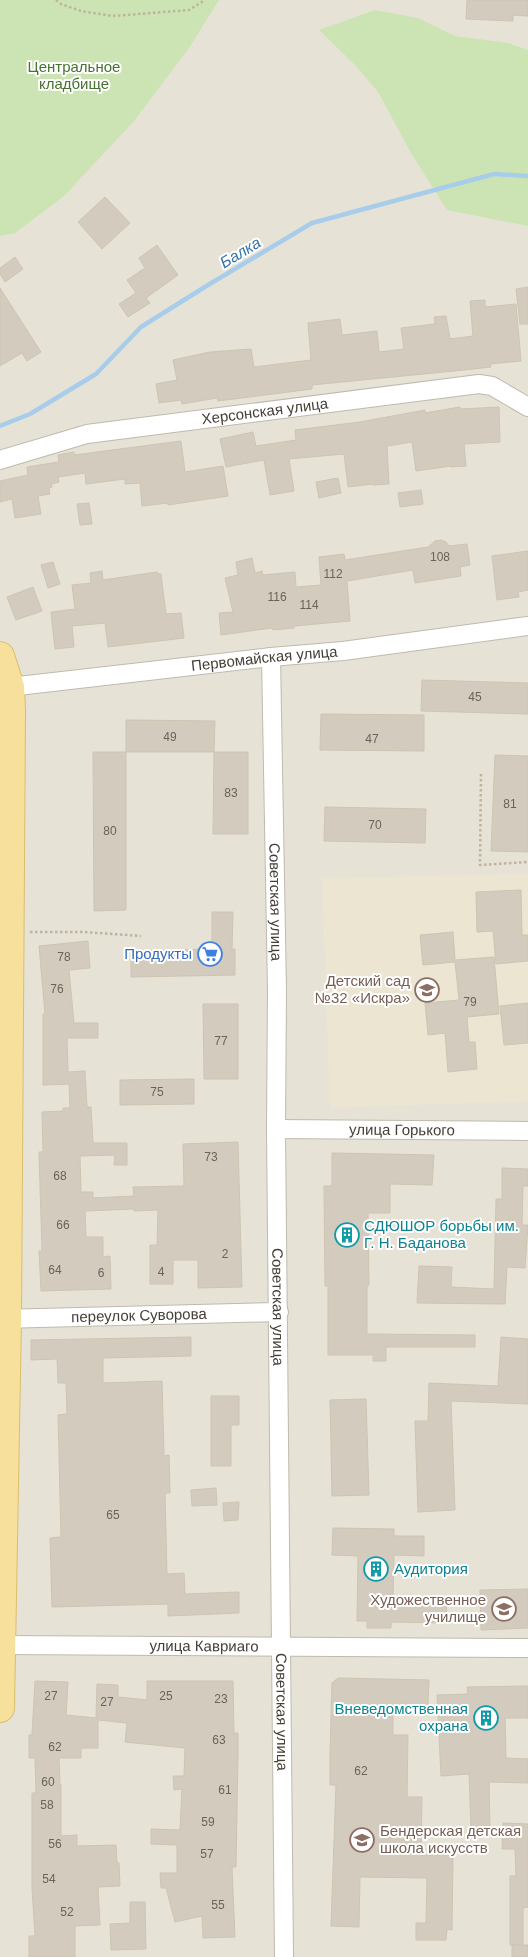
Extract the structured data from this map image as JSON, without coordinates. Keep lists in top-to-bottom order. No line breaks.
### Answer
{"streets":{"street":["Херсонская улица","Первомайская улица","Советская улица","улица Горького","переулок Суворова","улица Кавриаго"]},"crossings":[["Первомайская улица","Советская улица"],["Советская улица","улица Горького"],["Советская улица","переулок Суворова"],["Советская улица","улица Кавриаго"]],"water":["Балка"],"parks":["Центральное кладбище"],"places":{"supermarket":["Продукты"],"school or university":["Детский сад №32 «Искра»","Художественное училище","Бендерская детская школа искусств"],"building":["СДЮШОР борьбы им. Г. Н. Баданова","Аудитория","Вневедомственная охрана"]},"house_numbers":["108","112","116","114","45","49","47","83","81","70","80","78","76","79","77","75","73","68","66","2","64","4","6","65","27","25","23","27","63","62","62","60","61","58","59","56","57","54","55","52"]}
